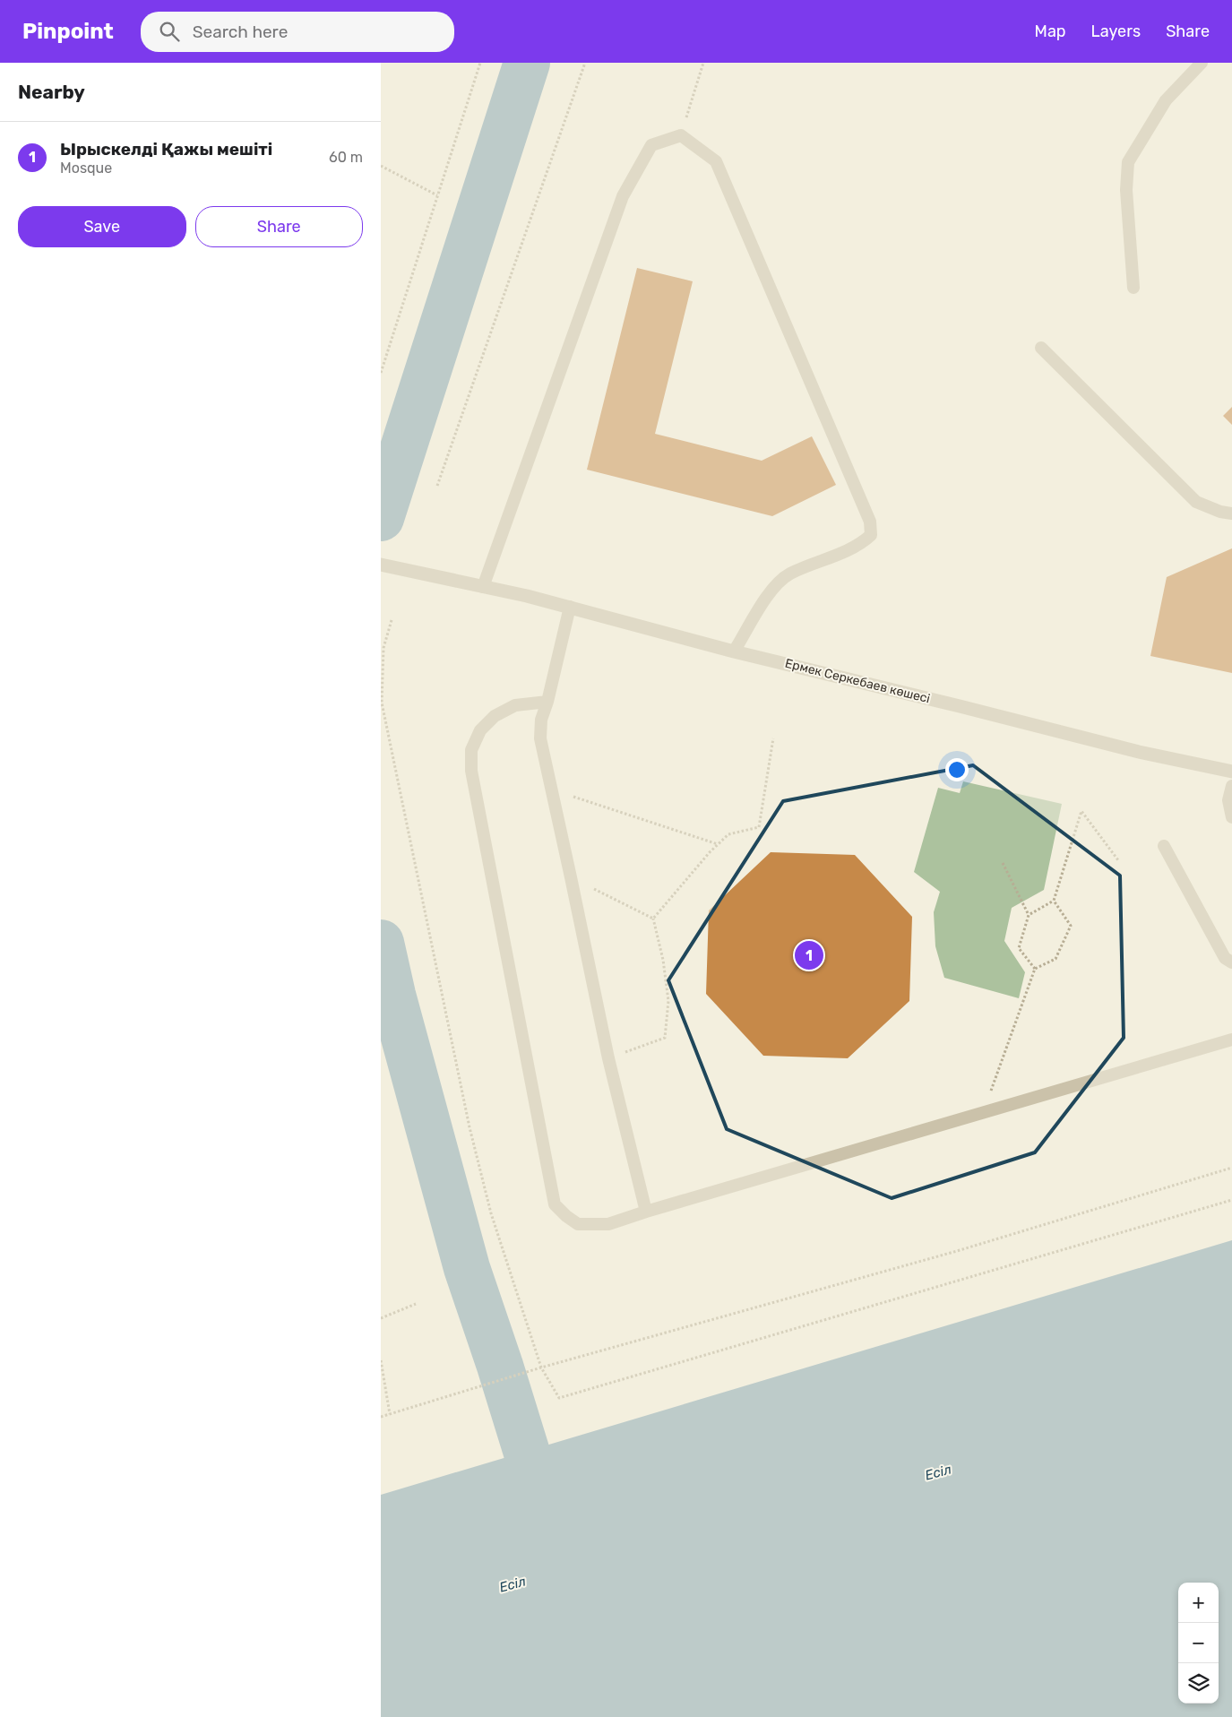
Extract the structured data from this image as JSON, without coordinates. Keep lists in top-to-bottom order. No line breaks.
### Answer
{"streets":{"street":["Ермек Серкебаев көшесі"]},"water":["Есіл"],"page":{"header":"Pinpoint","search":"Search here","nav":["Map","Layers","Share"],"heading":"Nearby","list":[{"mark":"1","name":"Ырыскелді Қажы мешіті","note":"Mosque","value":"60 m"}],"buttons":["Save","Share"],"pins":"1","map_buttons":["+","−"]}}
